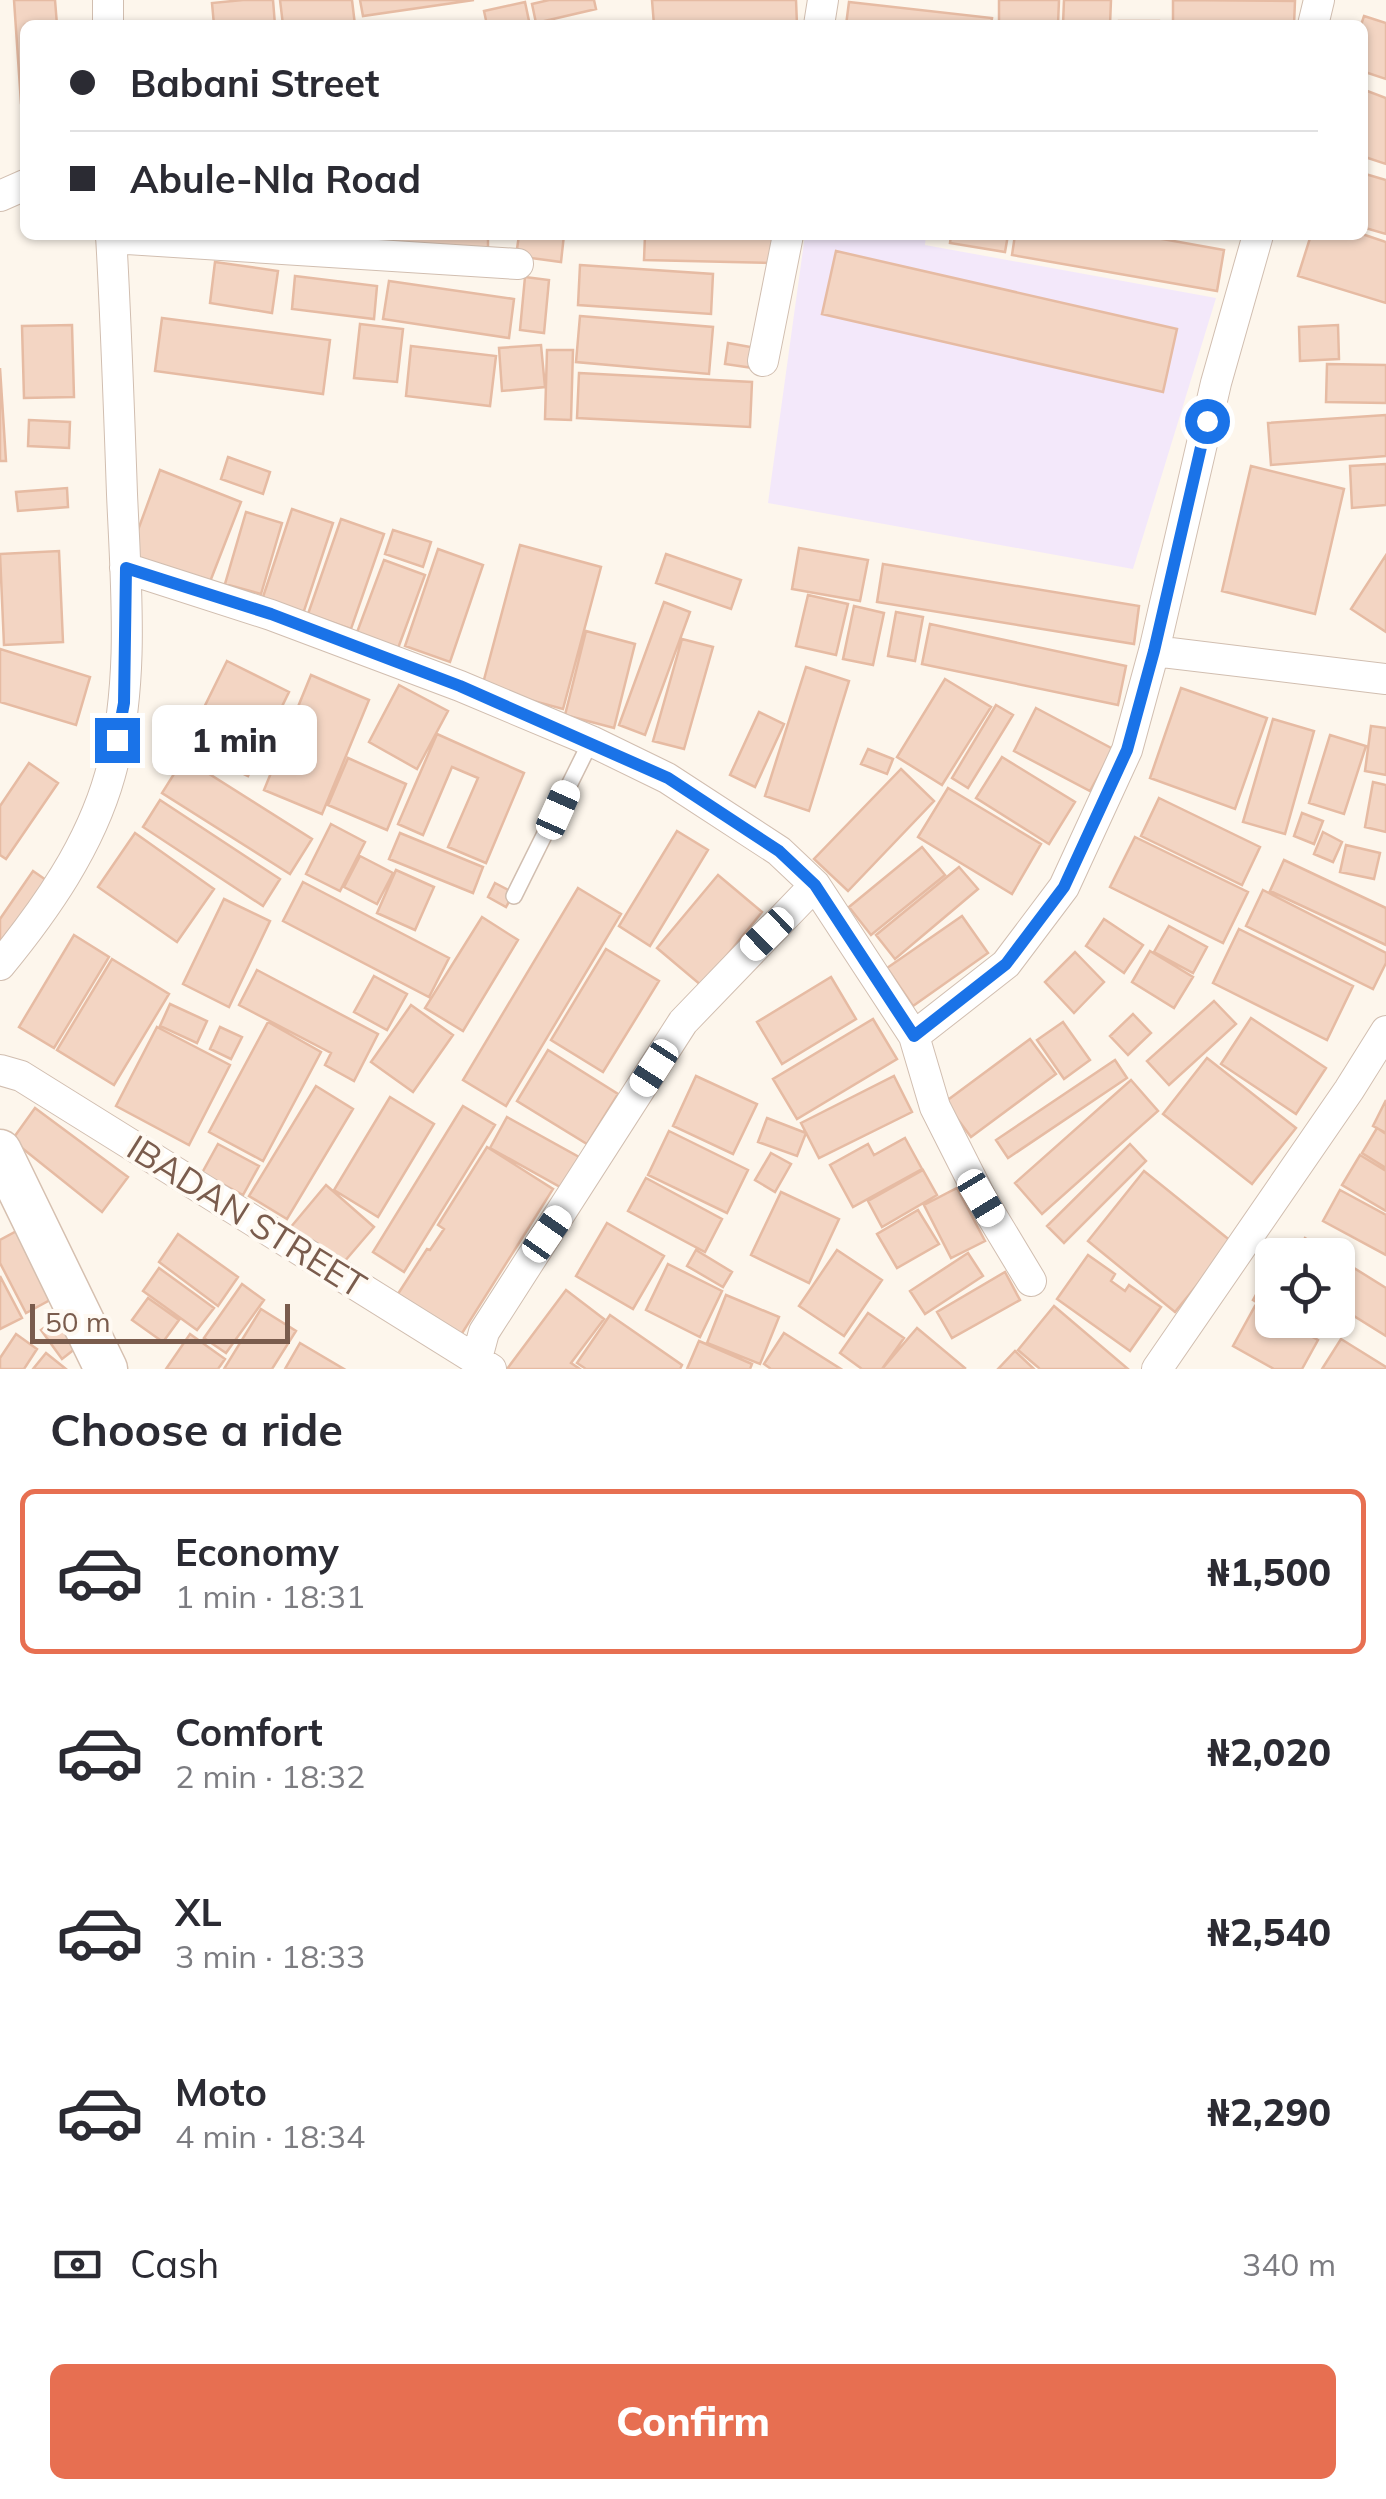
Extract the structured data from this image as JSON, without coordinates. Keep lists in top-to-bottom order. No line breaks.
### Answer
{"streets":{"street":["IBADAN STREET"]},"scale_bar":"50 m","page":{"banner":["Babani Street","Abule-Nla Road"],"bubble":"1 min","scale":"50 m","heading":"Choose a ride","list":[{"name":"Economy","note":"1 min · 18:31","value":"₦1,500"},{"name":"Comfort","note":"2 min · 18:32","value":"₦2,020"},{"name":"XL","note":"3 min · 18:33","value":"₦2,540"},{"name":"Moto","note":"4 min · 18:34","value":"₦2,290"}],"pay":["Cash","340 m"],"buttons":"Confirm"}}
